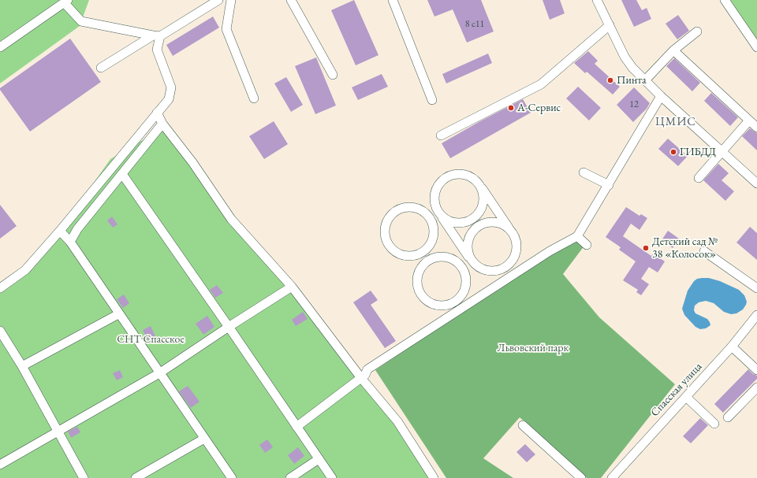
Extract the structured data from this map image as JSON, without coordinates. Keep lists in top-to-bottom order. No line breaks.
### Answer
{"streets":{"street":["Спасская улица"]},"districts":["ЦМИС"],"parks":["СНТ Спасское","Львовский парк"],"places":["Пинта","A-Сервис","ГИБДД","Детский сад № 38 «Колосок»"],"house_numbers":["8 с11","12"]}
